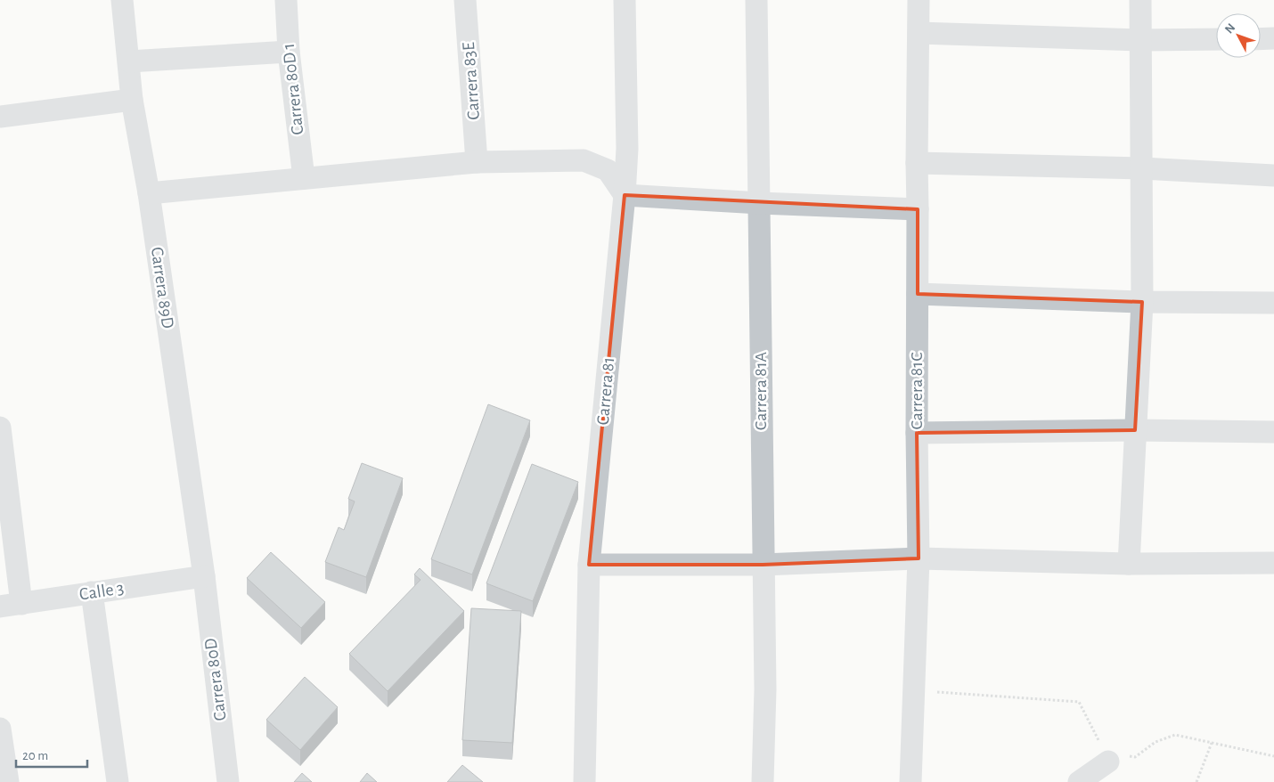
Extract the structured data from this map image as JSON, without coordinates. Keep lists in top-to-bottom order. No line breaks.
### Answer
{"streets":{"street":["Carrera 83E","Carrera 80D 1","Carrera 89D","Carrera 81","Carrera 81A","Carrera 81C","Calle 3","Carrera 80D"]},"crossings":[["Carrera 89D","Calle 3"],["Carrera 89D","Carrera 80D"],["Calle 3","Carrera 80D"]],"scale_bar":"20 m","north":"top left"}
